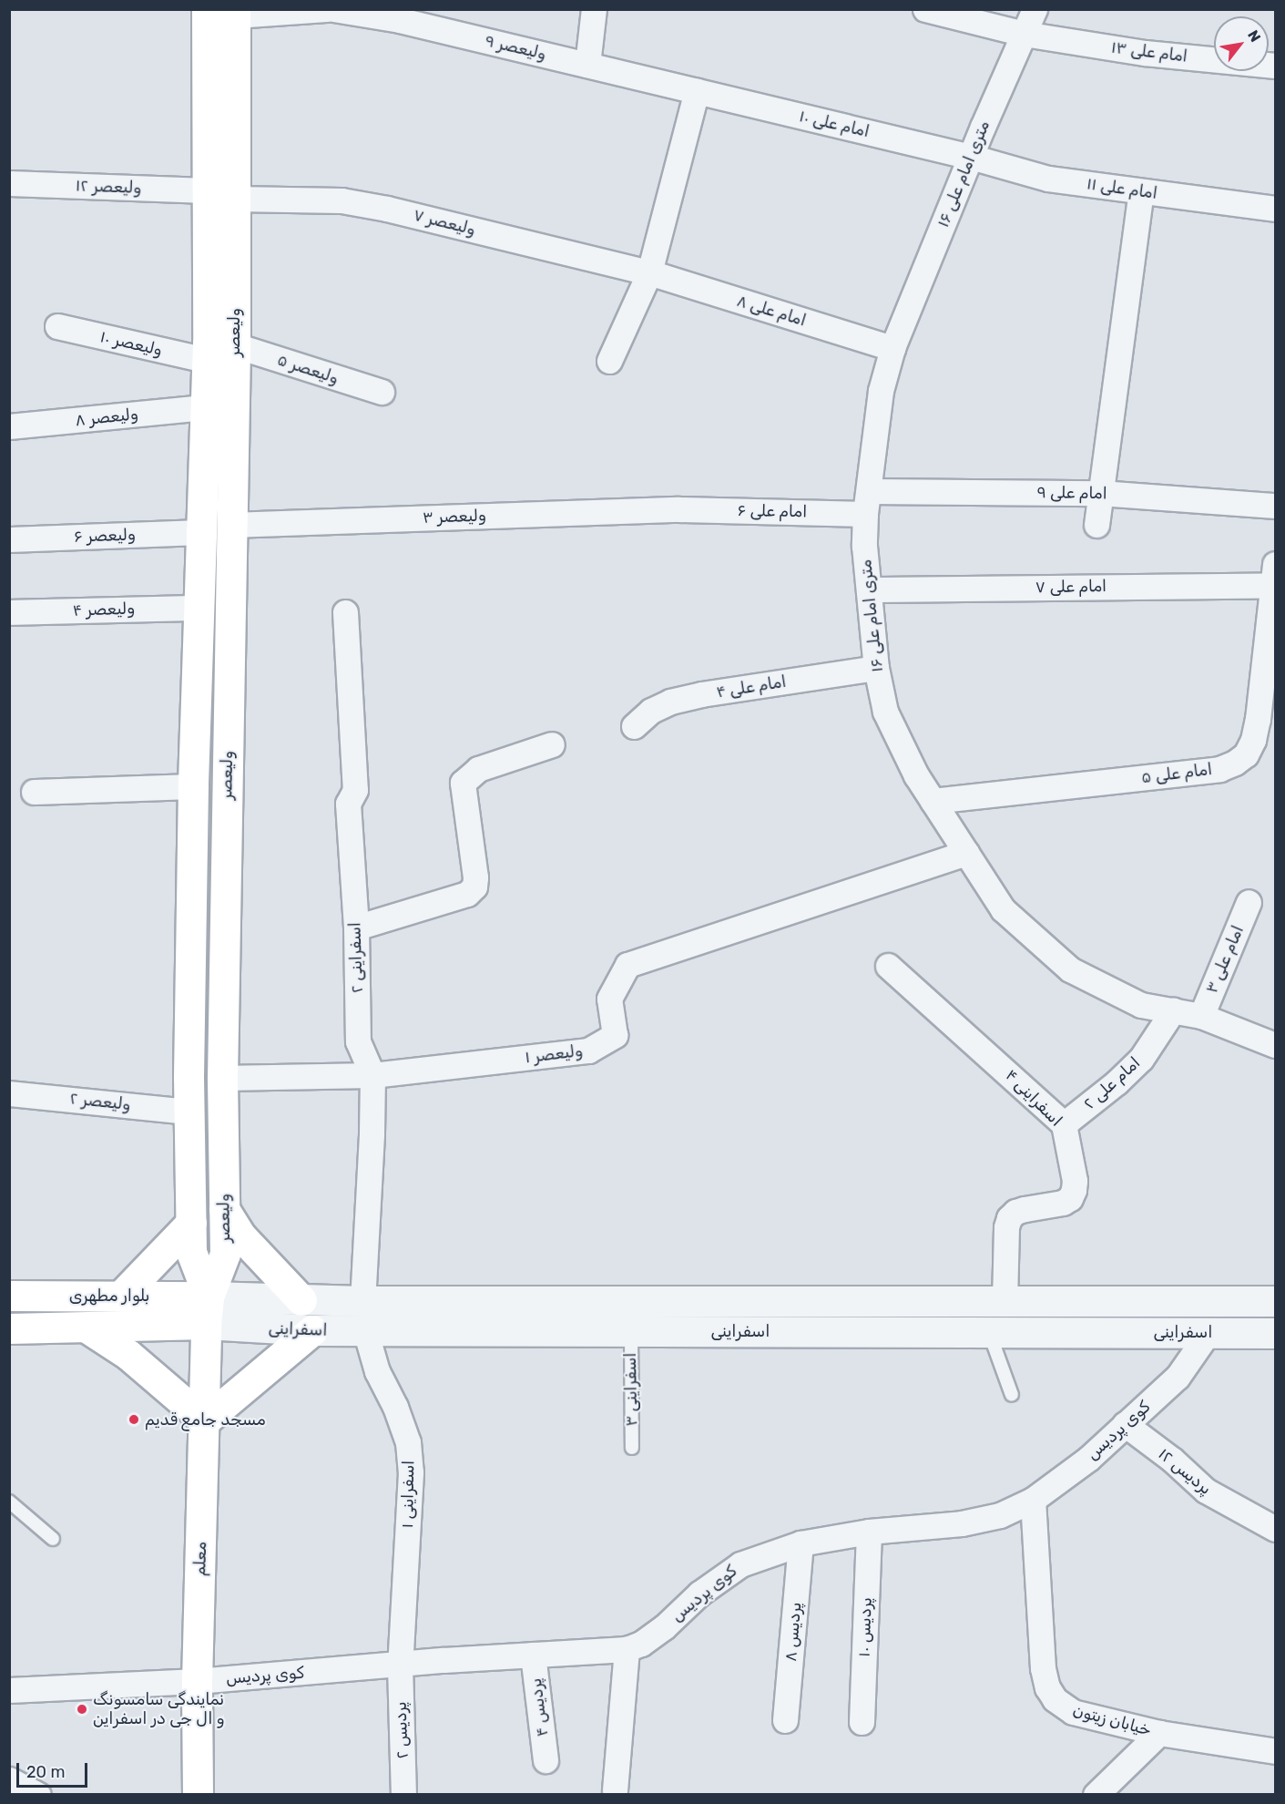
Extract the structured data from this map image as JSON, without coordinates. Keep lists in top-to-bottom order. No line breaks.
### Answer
{"streets":{"main road":["ولیعصر","بلوار مطهری","معلم"],"street":["ولیعصر ۹","امام علی ۱۳","امام علی ۱۰","۱۶ متری امام علی","ولیعصر ۱۲","امام علی ۱۱","ولیعصر ۷","امام علی ۸","ولیعصر ۱۰","ولیعصر ۵","ولیعصر ۸","امام علی ۹","امام علی ۶","ولیعصر ۳","ولیعصر ۶","امام علی ۷","ولیعصر ۴","امام علی ۴","امام علی ۵","اسفراینی ۲","امام علی ۳","ولیعصر ۱","امام علی ۲","اسفراینی ۴","ولیعصر ۲","اسفراینی","کوی پردیس","پردیس ۱۲","اسفراینی ۱","پردیس ۱۰","پردیس ۸","پردیس ۴","خیابان زیتون","پردیس ۲"],"lane":["اسفراینی ۳"]},"crossings":[["ولیعصر ۹","امام علی ۱۰"],["امام علی ۱۳","۱۶ متری امام علی"],["امام علی ۱۰","۱۶ متری امام علی"],["امام علی ۱۰","امام علی ۱۱"],["۱۶ متری امام علی","امام علی ۱۱"],["۱۶ متری امام علی","امام علی ۸"],["۱۶ متری امام علی","امام علی ۹"],["۱۶ متری امام علی","امام علی ۶"],["۱۶ متری امام علی","امام علی ۷"],["۱۶ متری امام علی","امام علی ۴"],["۱۶ متری امام علی","امام علی ۵"],["۱۶ متری امام علی","امام علی ۳"],["۱۶ متری امام علی","ولیعصر ۱"],["۱۶ متری امام علی","امام علی ۲"],["ولیعصر ۱۲","ولیعصر"],["ولیعصر ۷","امام علی ۸"],["ولیعصر ۷","ولیعصر"],["ولیعصر","ولیعصر ۱۰"],["ولیعصر","ولیعصر ۵"],["ولیعصر","ولیعصر ۸"],["ولیعصر","ولیعصر ۳"],["ولیعصر","ولیعصر ۶"],["ولیعصر","ولیعصر ۴"],["ولیعصر","ولیعصر ۱"],["ولیعصر","ولیعصر ۲"],["ولیعصر","بلوار مطهری"],["ولیعصر","اسفراینی"],["ولیعصر","معلم"],["ولیعصر ۱۰","ولیعصر ۵"],["امام علی ۹","امام علی ۶"],["امام علی ۶","ولیعصر ۳"],["امام علی ۷","امام علی ۵"],["اسفراینی ۲","ولیعصر ۱"],["اسفراینی ۲","اسفراینی"],["امام علی ۲","اسفراینی ۴"],["اسفراینی ۴","اسفراینی"],["بلوار مطهری","اسفراینی"],["بلوار مطهری","معلم"],["اسفراینی","اسفراینی ۳"],["اسفراینی","کوی پردیس"],["اسفراینی","اسفراینی ۱"],["اسفراینی","معلم"],["کوی پردیس","پردیس ۱۲"],["کوی پردیس","اسفراینی ۱"],["کوی پردیس","معلم"],["کوی پردیس","پردیس ۱۰"],["کوی پردیس","پردیس ۸"],["کوی پردیس","پردیس ۴"],["کوی پردیس","خیابان زیتون"],["کوی پردیس","پردیس ۲"],["اسفراینی ۱","پردیس ۲"]],"places":["مسجد جامع قدیم","نمایندگی سامسونگ و ال جی در اسفراین"],"scale_bar":"20 m","north":"top right"}
